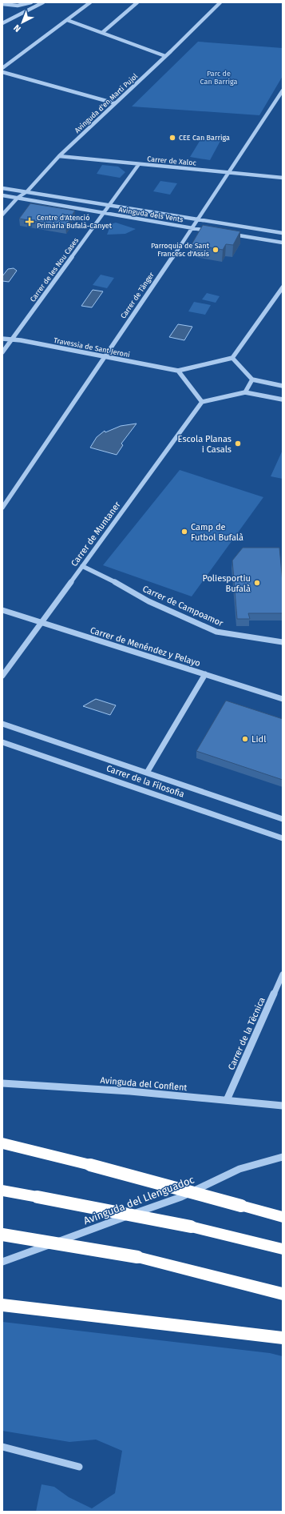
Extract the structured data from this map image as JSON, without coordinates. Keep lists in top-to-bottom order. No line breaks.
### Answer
{"streets":{"street":["Avinguda d'en Martí Pujol","Carrer de Xaloc","Avinguda dels Vents","Carrer de les Nou Cases","Carrer de Tànger","Travessia de Sant Jeroni","Carrer de Muntaner","Carrer de Campoamor","Carrer de Menéndez y Pelayo","Carrer de la Filosofia","Carrer de la Tècnica","Avinguda del Conflent","Avinguda del Llenguadoc"]},"crossings":[["Avinguda d'en Martí Pujol","Carrer de Xaloc"],["Avinguda d'en Martí Pujol","Avinguda dels Vents"],["Carrer de Xaloc","Carrer de les Nou Cases"],["Carrer de Xaloc","Carrer de Tànger"],["Avinguda dels Vents","Carrer de les Nou Cases"],["Avinguda dels Vents","Carrer de Tànger"],["Carrer de les Nou Cases","Travessia de Sant Jeroni"],["Carrer de Tànger","Travessia de Sant Jeroni"],["Carrer de Muntaner","Carrer de Campoamor"],["Carrer de Muntaner","Carrer de Menéndez y Pelayo"],["Carrer de la Tècnica","Avinguda del Conflent"]],"parks":["Parc de Can Barriga"],"places":{"other":["CEE Can Barriga","Parroquia de Sant Francesc d'Assís","Escola Planas i Casals","Camp de Futbol Bufalà","Poliesportiu Bufalà","Lidl"],"health":["Centre d'Atenció Primària Bufalà-Canyet"]},"north":"bottom left"}
